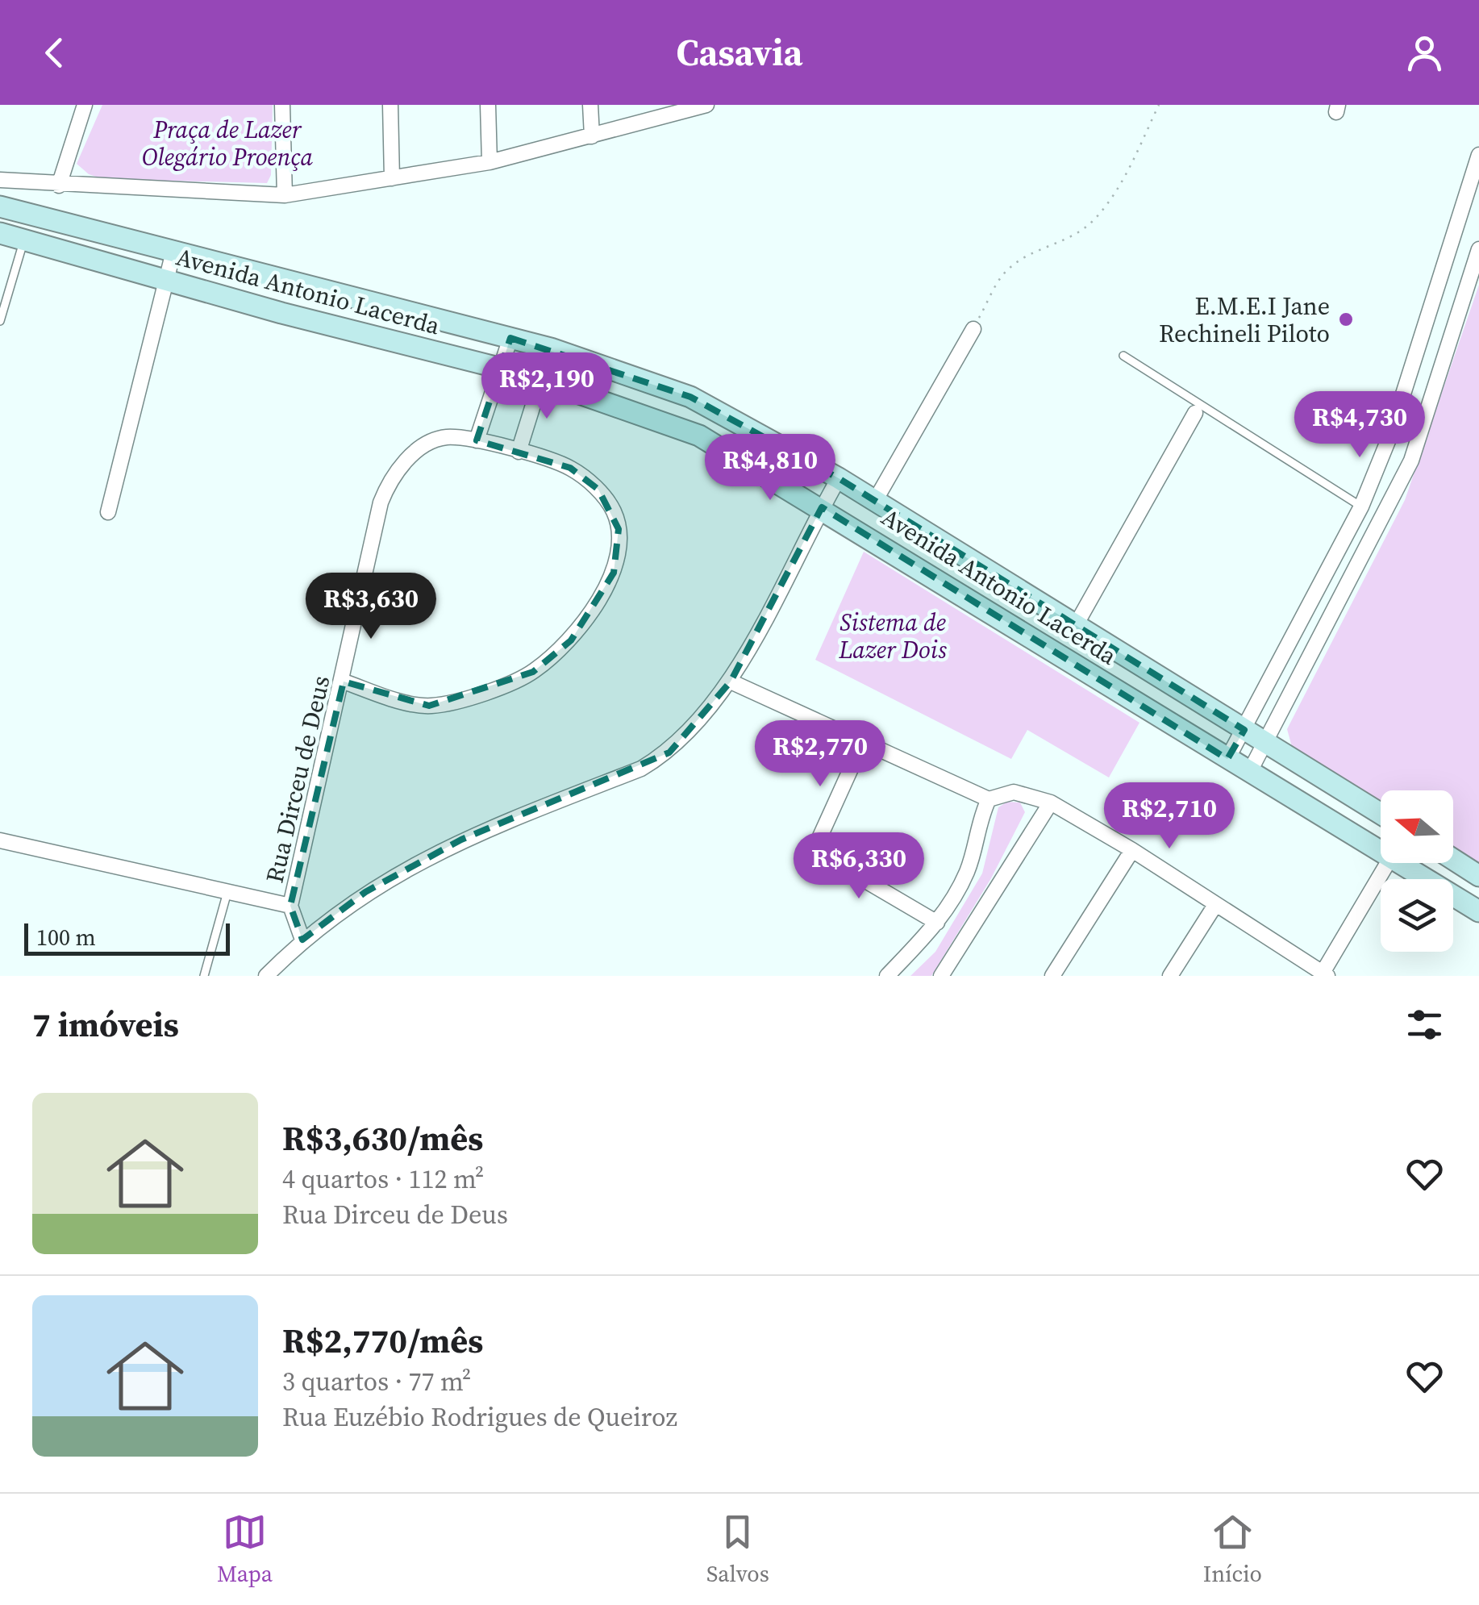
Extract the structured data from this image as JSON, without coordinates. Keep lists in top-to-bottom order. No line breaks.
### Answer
{"streets":{"main road":["Avenida Antonio Lacerda"],"street":["Rua Dirceu de Deus"]},"parks":["Praça de Lazer Olegário Proença","Sistema de Lazer Dois"],"places":["E.M.E.I Jane Rechineli Piloto"],"scale_bar":"100 m","north":"left","page":{"header":"Casavia","price":["R$2,190","R$4,730","R$4,810","R$3,630","R$2,770","R$2,710","R$6,330"],"scale":"100 m","heading":"7 imóveis","list":[{"name":"R$3,630/mês","note":"4 quartos · 112 m² · Rua Dirceu de Deus"},{"name":"R$2,770/mês","note":"3 quartos · 77 m² · Rua Euzébio Rodrigues de Queiroz"}],"tabs":["Mapa","Salvos","Início"]}}
